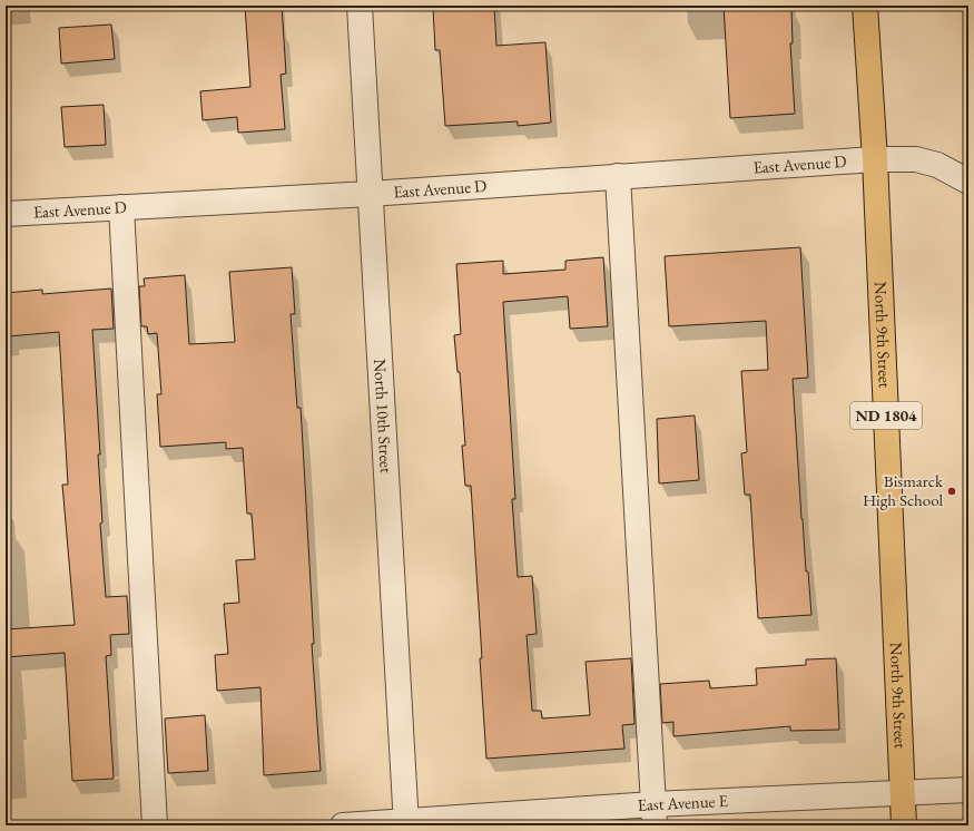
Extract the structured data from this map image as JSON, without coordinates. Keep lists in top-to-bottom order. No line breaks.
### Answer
{"streets":{"main road":["North 9th Street","ND 1804"],"street":["East Avenue D","North 10th Street","East Avenue E"]},"crossings":[["East Avenue D","North 9th Street"],["East Avenue D","North 10th Street"],["North 9th Street","East Avenue E"],["North 10th Street","East Avenue E"]],"places":["Bismarck High School"]}
